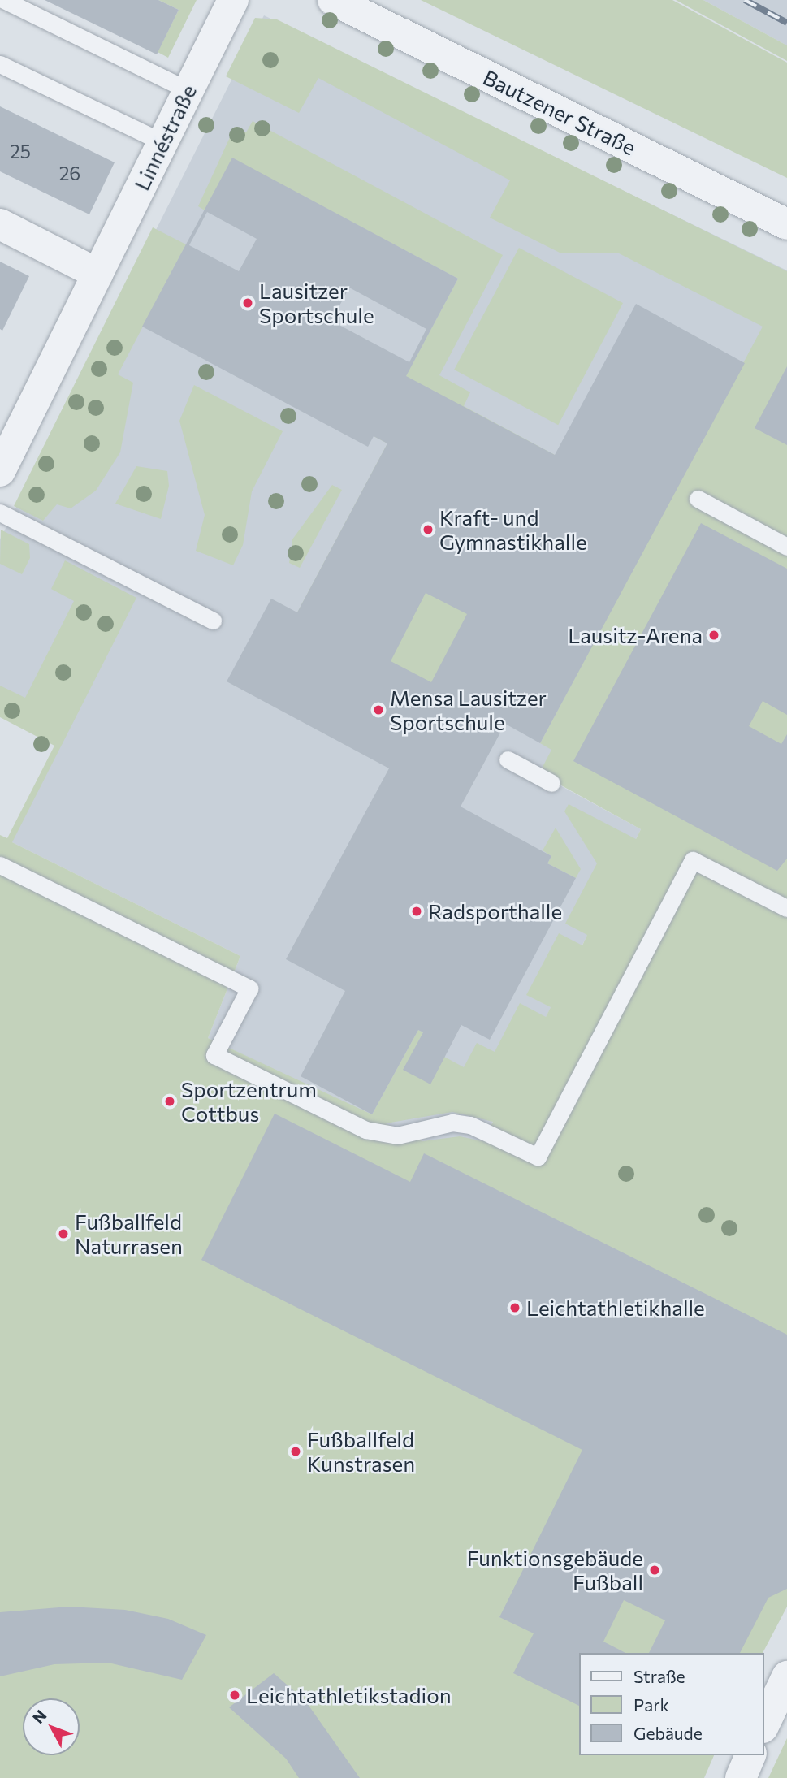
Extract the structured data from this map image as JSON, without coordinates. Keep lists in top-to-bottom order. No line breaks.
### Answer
{"streets":{"street":["Bautzener Straße","Linnéstraße"]},"places":["Lausitzer Sportschule","Kraft- und Gymnastikhalle","Lausitz-Arena","Mensa Lausitzer Sportschule","Radsporthalle","Sportzentrum Cottbus","Fußballfeld Naturrasen","Leichtathletikhalle","Fußballfeld Kunstrasen","Funktionsgebäude Fußball","Leichtathletikstadion"],"house_numbers":["25","26"],"legend":["Straße","Park","Gebäude"],"north":"top left"}
